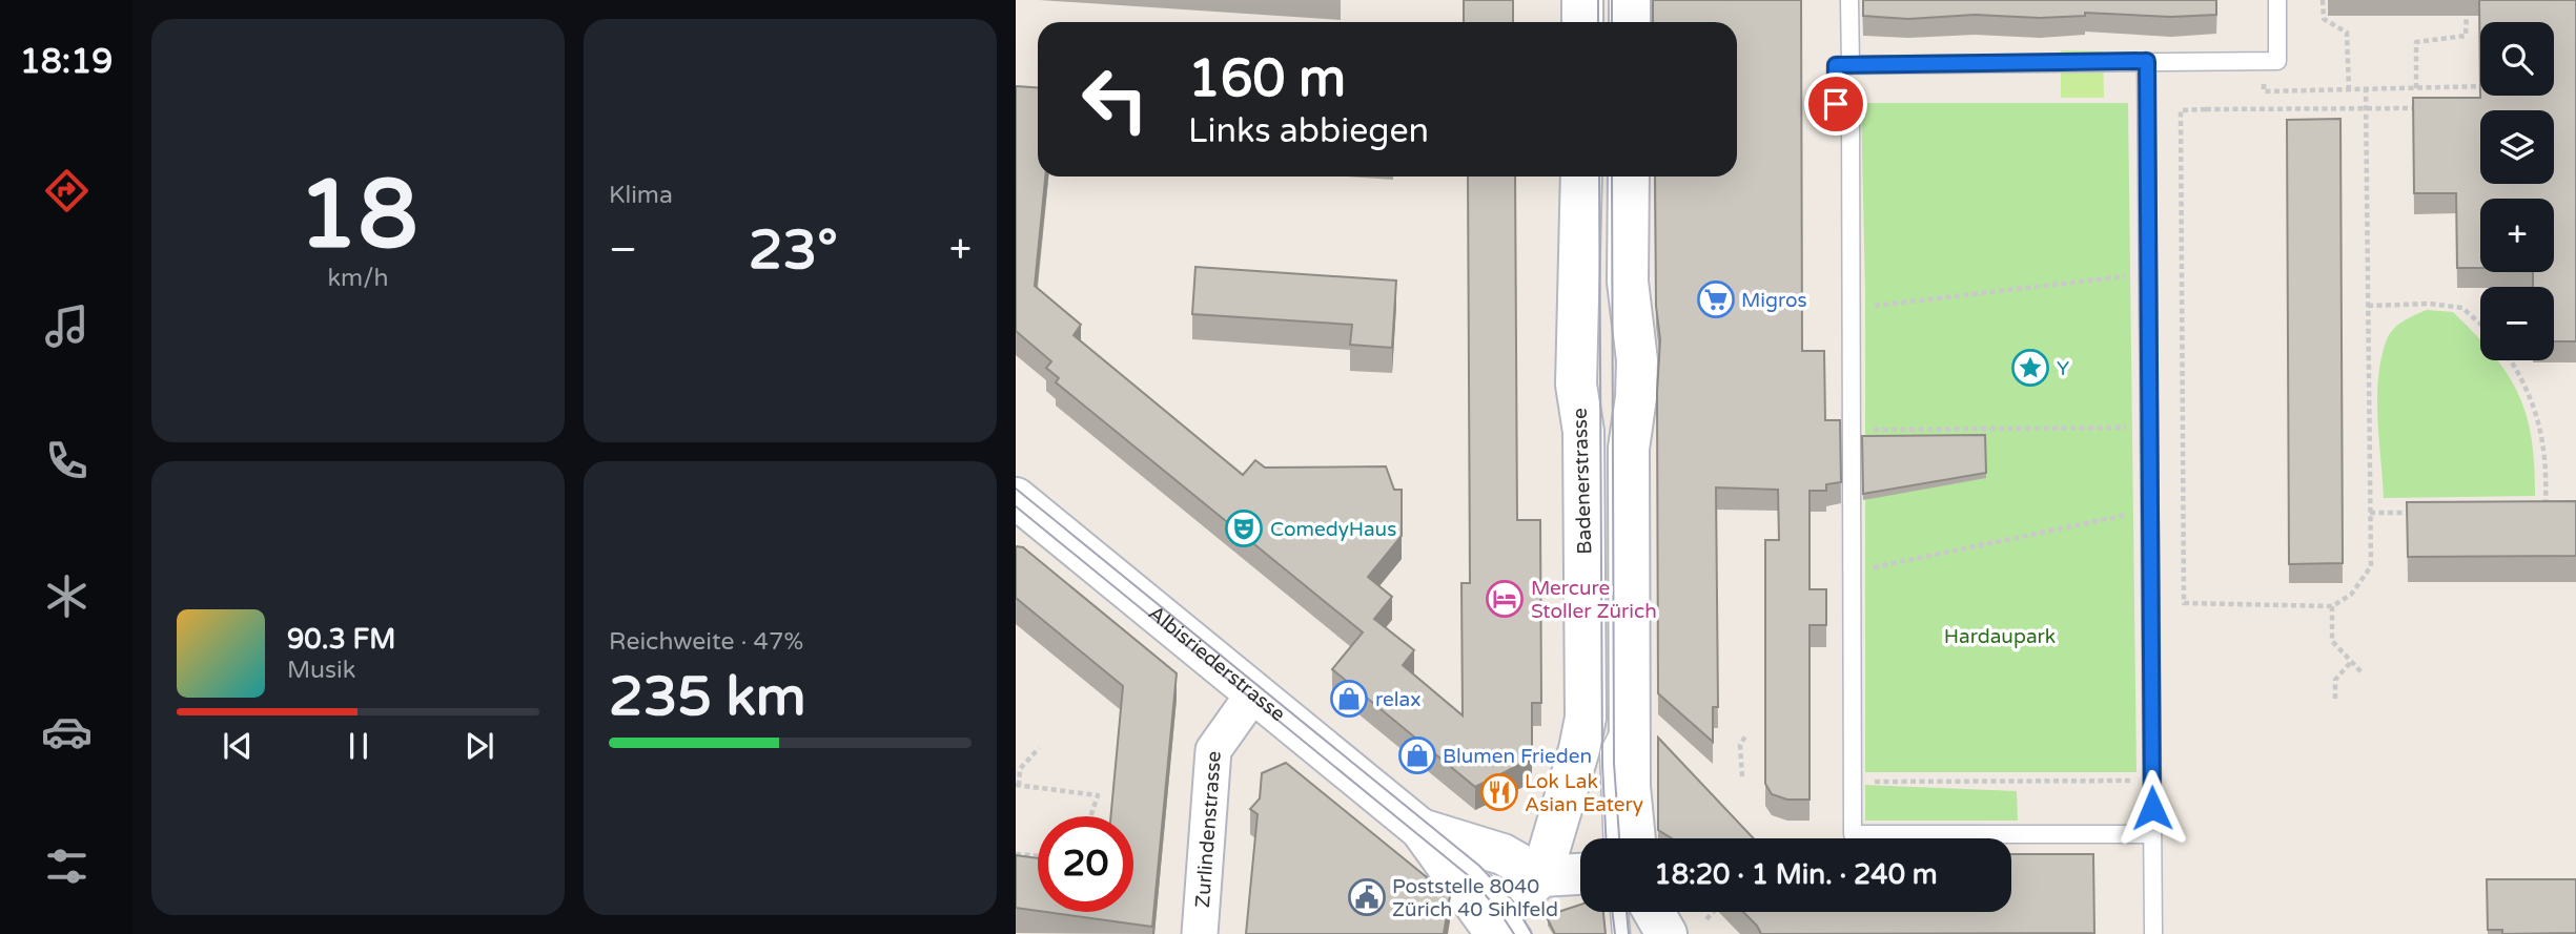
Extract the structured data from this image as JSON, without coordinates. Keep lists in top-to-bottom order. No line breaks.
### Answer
{"streets":{"street":["Badenerstrasse","Albisriederstrasse","Zurlindenstrasse"]},"crossings":[["Badenerstrasse","Albisriederstrasse"],["Albisriederstrasse","Zurlindenstrasse"]],"parks":["Hardaupark"],"places":{"supermarket":["Migros"],"place":["Y"],"theatre":["ComedyHaus"],"hotel":["Mercure Stoller Zürich"],"shop":["relax","Blumen Frieden"],"restaurant":["Lok Lak Asian Eatery"],"public building":["Poststelle 8040 Zürich 40 Sihlfeld"]},"page":{"tabs":"18:19","tile":[["18","km/h"],"Klima",["Reichweite · 47%","235 km"]],"map_buttons":["+","−"],"turn":["160 m","Links abbiegen"],"heat":["−","23°","+"],"song":["90.3 FM","Musik"],"limit":"20","trip":"18:20 · 1 Min. · 240 m"}}
